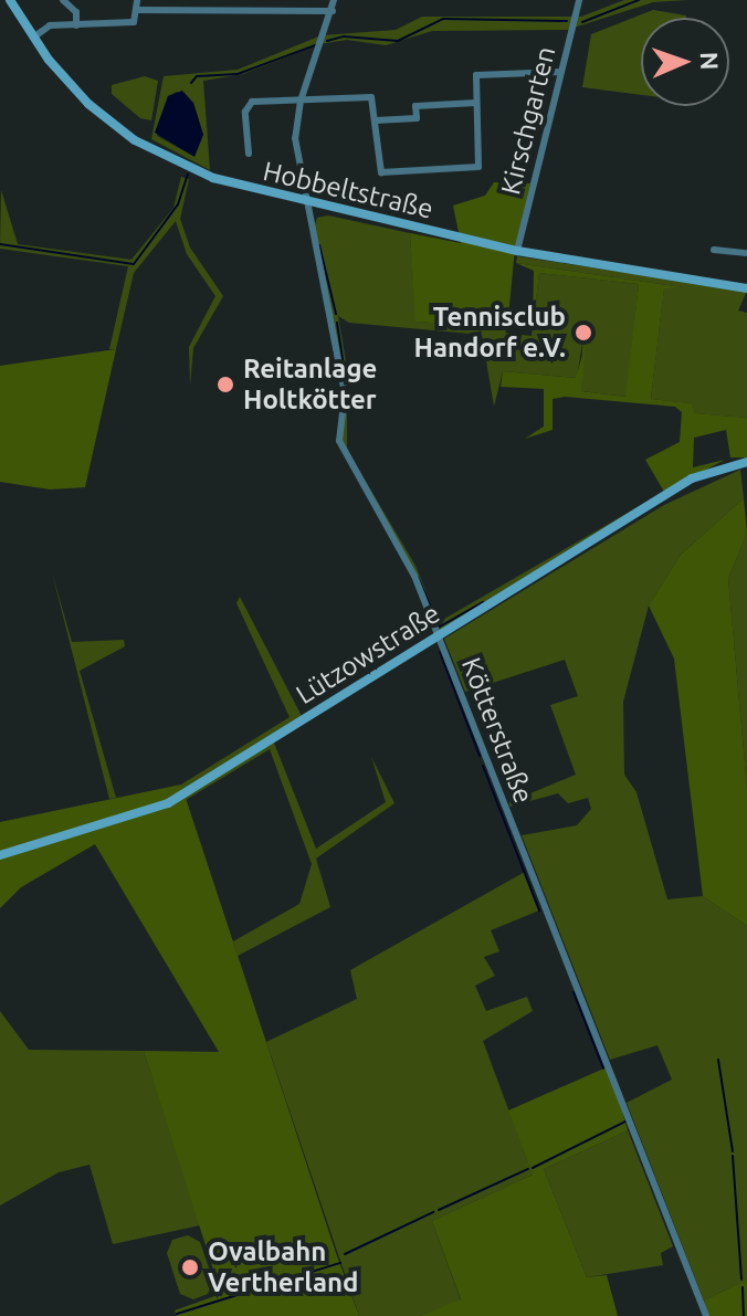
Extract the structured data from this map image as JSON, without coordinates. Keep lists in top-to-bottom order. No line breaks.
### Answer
{"streets":{"street":["Kirschgarten","Hobbeltstraße","Lützowstraße","Kötterstraße"]},"crossings":[["Kirschgarten","Hobbeltstraße"],["Hobbeltstraße","Kötterstraße"],["Lützowstraße","Kötterstraße"]],"places":["Tennisclub Handorf e.V.","Reitanlage Holtkötter","Ovalbahn Vertherland"],"north":"right"}
